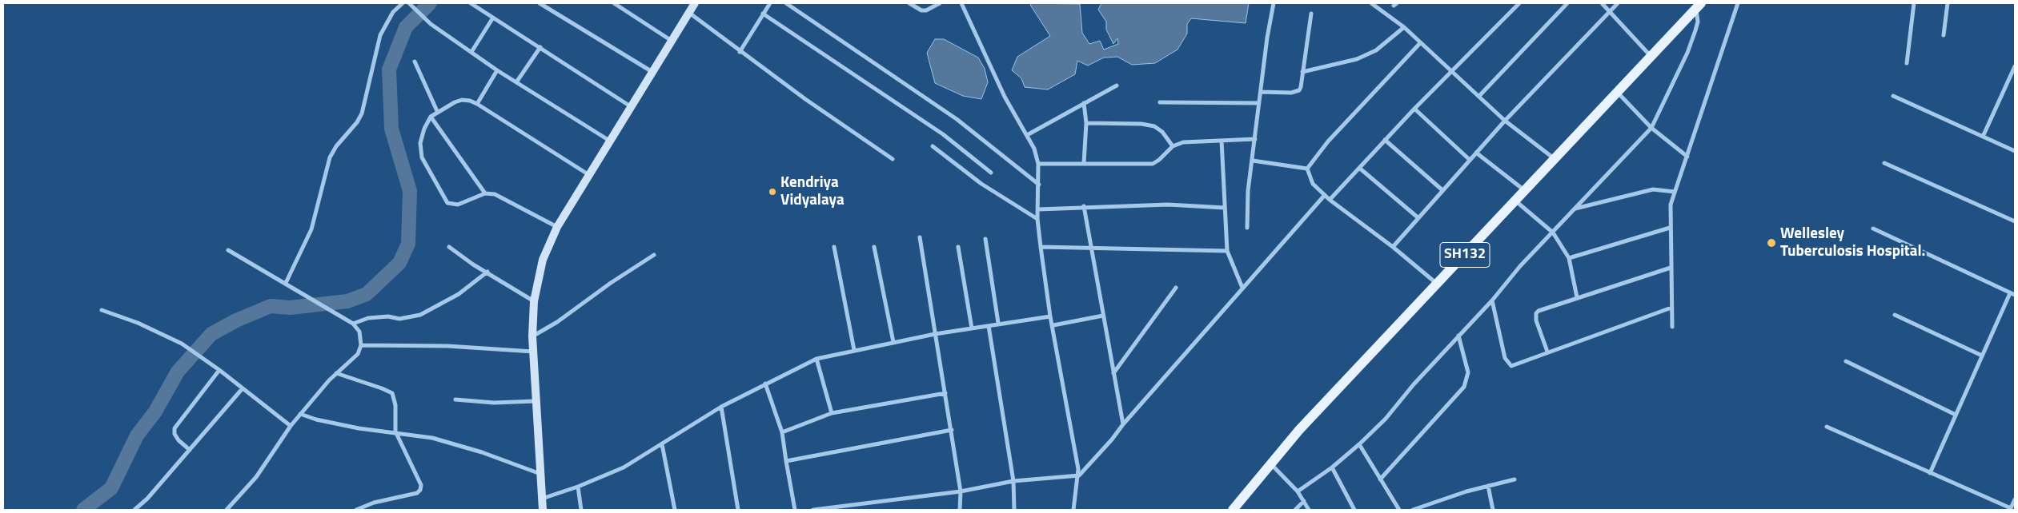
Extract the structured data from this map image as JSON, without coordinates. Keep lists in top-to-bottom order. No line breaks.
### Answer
{"streets":{"main road":["SH132"]},"places":["Kendriya Vidyalaya","Wellesley Tuberculosis Hospital."]}
